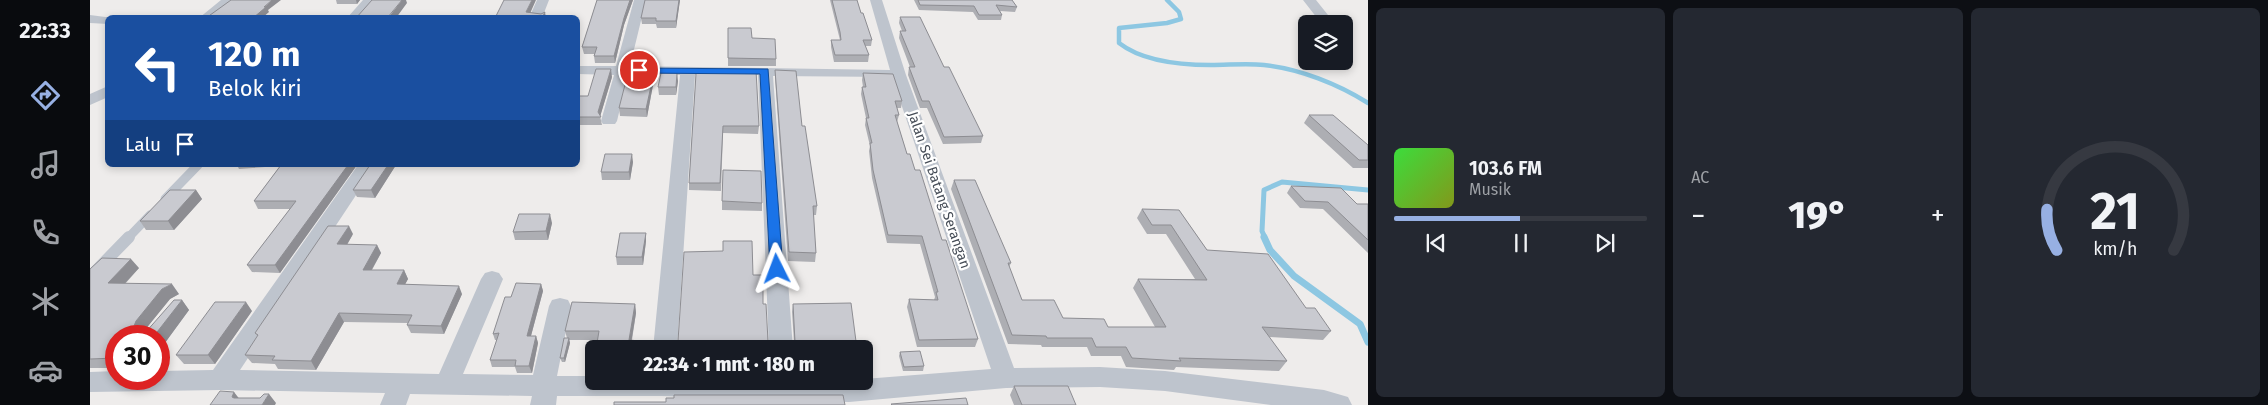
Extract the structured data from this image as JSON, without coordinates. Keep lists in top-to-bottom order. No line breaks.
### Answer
{"streets":{"street":["Jalan Sei Batang Serangan"]},"page":{"tabs":"22:33","tile":"AC","turn":["120 m","Belok kiri"],"then":"Lalu","song":["103.6 FM","Musik"],"heat":["−","19°","+"],"limit":"30","trip":"22:34 · 1 mnt · 180 m","gauge":["21","km/h"]}}
